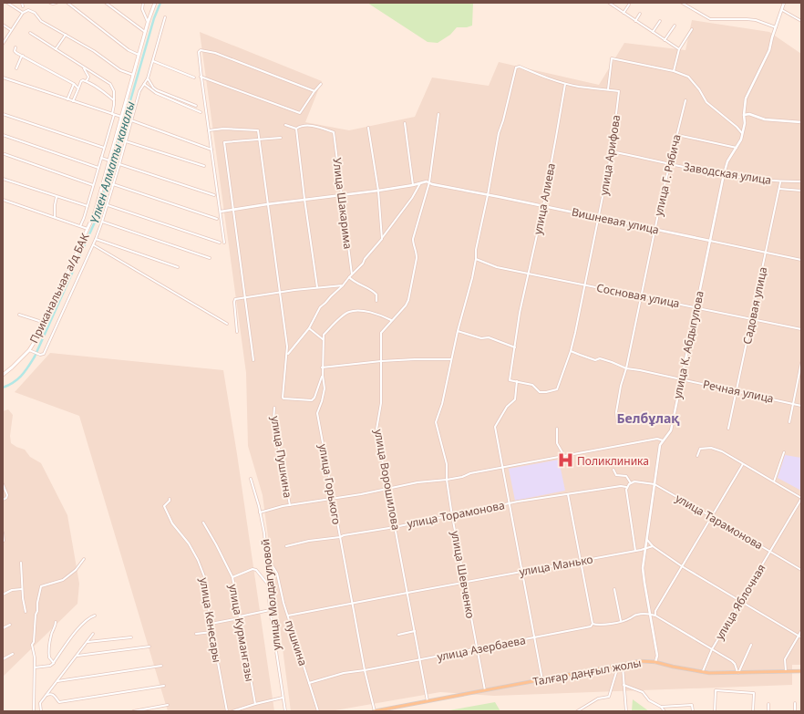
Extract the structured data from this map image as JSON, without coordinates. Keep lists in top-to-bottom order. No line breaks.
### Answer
{"streets":{"main road":["Приканальная а/д БАК","Талғар даңғыл жолы"],"street":["улица Арифова","Заводская улица","улица Г. Рябича","улица Алиева","Улица Шакарима","Вишневая улица","Сосновая улица","Садовая улица","улица К. Абдыгулова","Речная улица","улица Пушкина","улица Ворошилова","улица Горького","улица Торамонова","улица Тарамонова","улица Манько","улица Шевченко","улица Молдагуловой","улица Яблочная","улица Кенесары","улица Курмангазы","пушкина","улица Азербаева"]},"crossings":[["улица Арифова","Заводская улица"],["улица Арифова","улица Алиева"],["улица Арифова","Вишневая улица"],["улица Арифова","Сосновая улица"],["улица Арифова","Речная улица"],["Заводская улица","улица Г. Рябича"],["Заводская улица","Садовая улица"],["Заводская улица","улица К. Абдыгулова"],["улица Г. Рябича","Вишневая улица"],["улица Г. Рябича","Сосновая улица"],["улица Г. Рябича","Речная улица"],["улица Алиева","Вишневая улица"],["улица Алиева","Сосновая улица"],["улица Алиева","улица Шевченко"],["Улица Шакарима","Вишневая улица"],["Вишневая улица","Садовая улица"],["Вишневая улица","улица К. Абдыгулова"],["Вишневая улица","улица Ворошилова"],["Вишневая улица","улица Шевченко"],["Сосновая улица","Садовая улица"],["Сосновая улица","улица К. Абдыгулова"],["Сосновая улица","улица Шевченко"],["Садовая улица","Речная улица"],["улица К. Абдыгулова","Речная улица"],["улица К. Абдыгулова","улица Тарамонова"],["улица К. Абдыгулова","улица Манько"],["улица К. Абдыгулова","улица Азербаева"],["улица К. Абдыгулова","Талғар даңғыл жолы"],["улица Ворошилова","улица Торамонова"],["улица Ворошилова","улица Манько"],["улица Ворошилова","улица Азербаева"],["улица Ворошилова","Талғар даңғыл жолы"],["улица Горького","улица Торамонова"],["улица Горького","улица Манько"],["улица Горького","улица Азербаева"],["улица Горького","Талғар даңғыл жолы"],["улица Торамонова","улица Шевченко"],["улица Тарамонова","улица Яблочная"],["улица Манько","улица Шевченко"],["улица Манько","пушкина"],["улица Шевченко","улица Азербаева"],["улица Шевченко","Талғар даңғыл жолы"],["улица Молдагуловой","пушкина"],["улица Яблочная","Талғар даңғыл жолы"],["пушкина","улица Азербаева"]],"districts":["Белбұлақ"],"water":["Үлкен Алматы каналы"],"places":{"hospital":["Поликлиника"]}}
